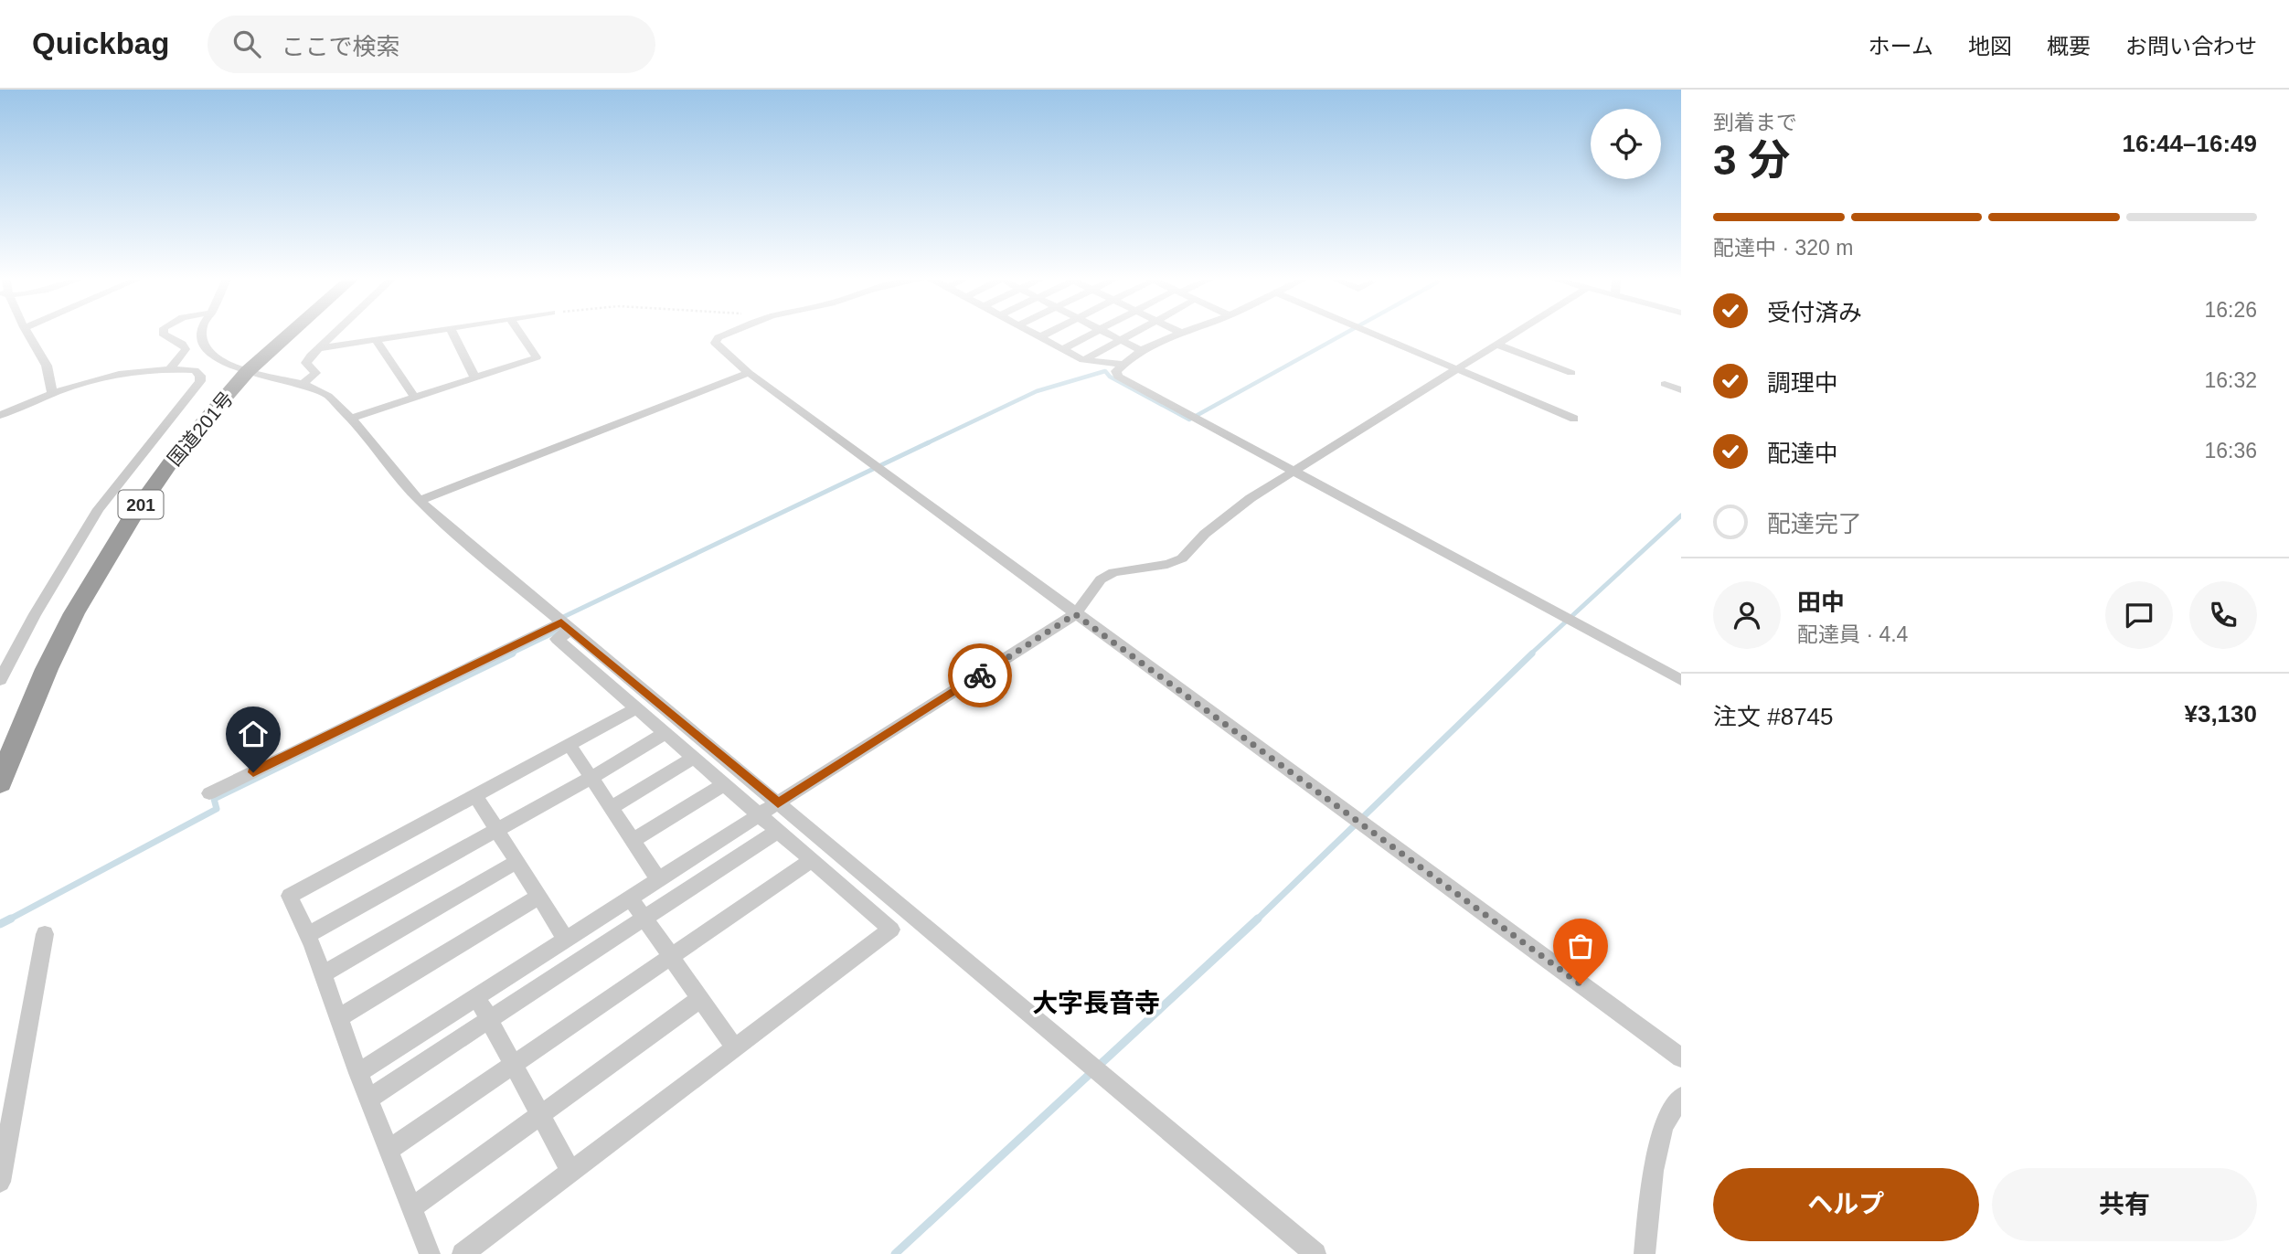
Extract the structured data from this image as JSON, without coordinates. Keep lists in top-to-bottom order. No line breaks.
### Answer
{"streets":{"highway":["国道201号","201"]},"districts":["大字長音寺"],"page":{"header":"Quickbag","search":"ここで検索","nav":["ホーム","地図","概要","お問い合わせ"],"heading":["3 分","到着まで","16:44–16:49"],"panel":["田中","配達員 · 4.4","注文 #8745","¥3,130"],"bar":"配達中 · 320 m","list":[["受付済み","16:26"],["調理中","16:32"],["配達中","16:36"],"配達完了"],"buttons":["ヘルプ","共有"]}}
